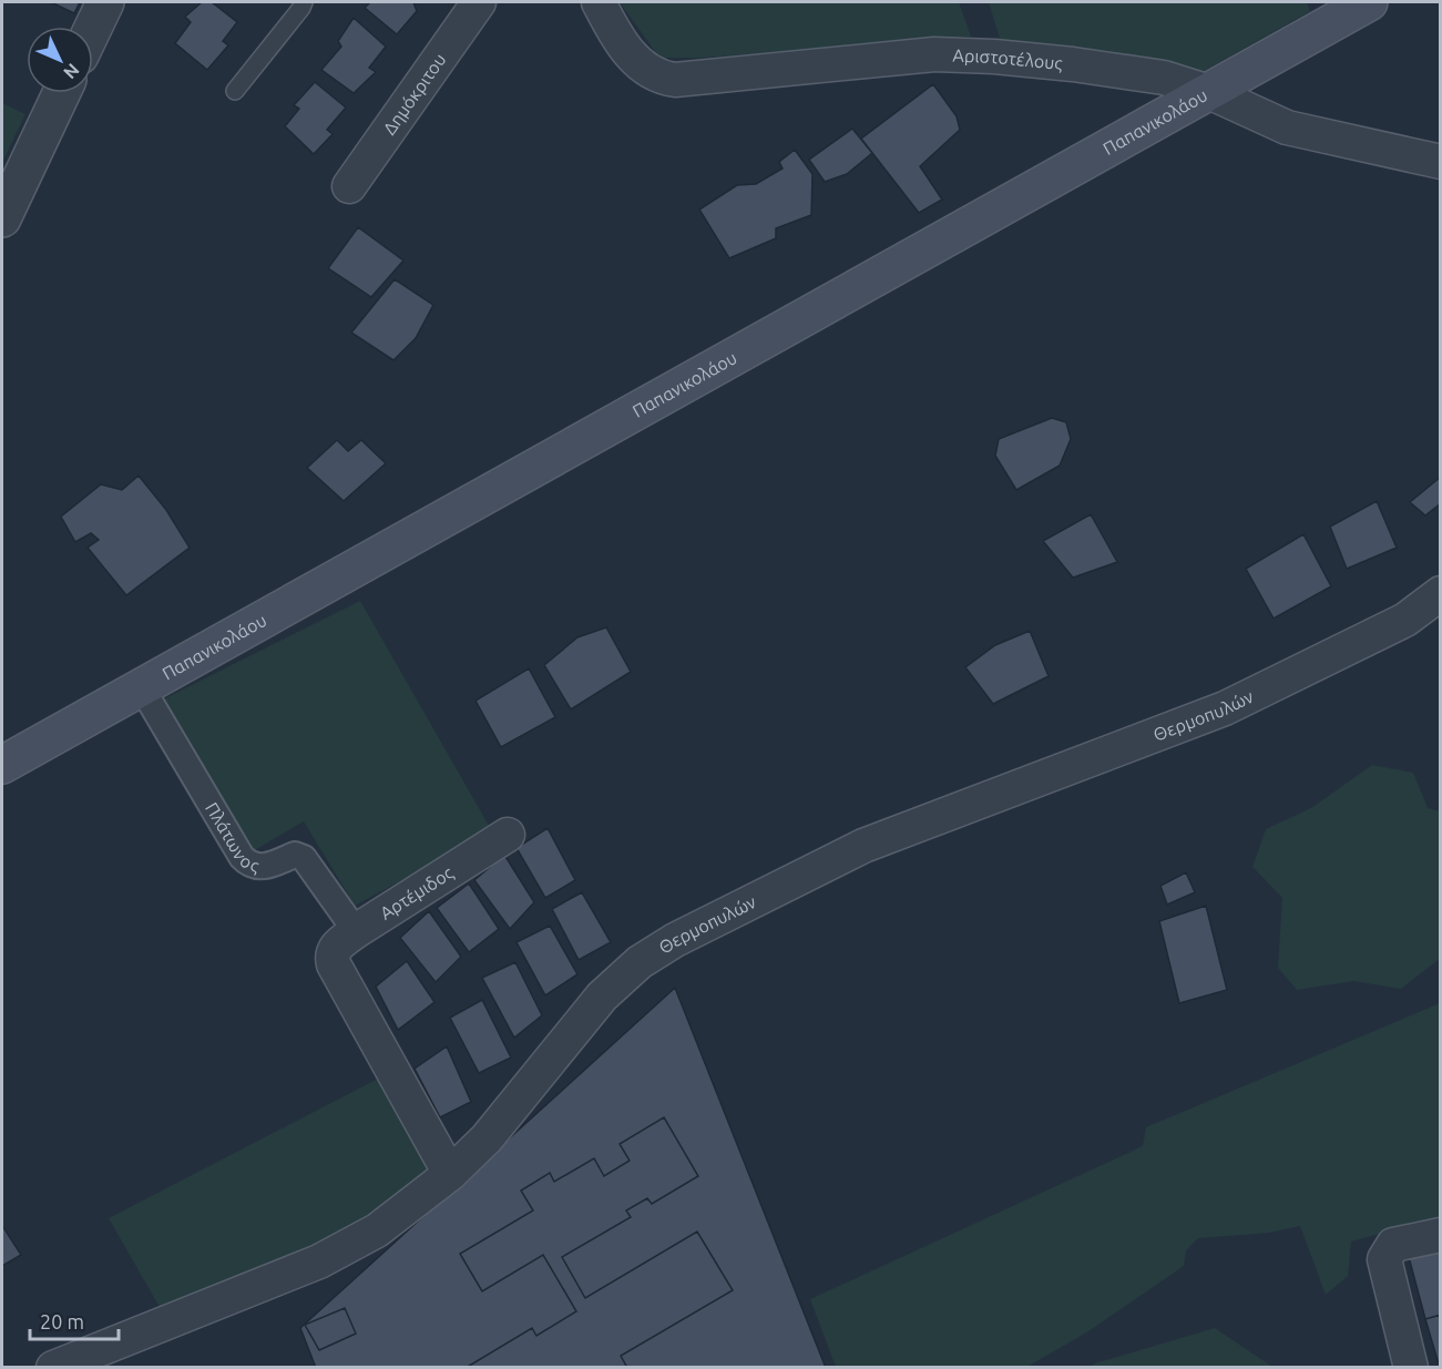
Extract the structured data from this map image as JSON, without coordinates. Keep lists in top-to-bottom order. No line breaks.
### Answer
{"streets":{"main road":["Παπανικολάου"],"street":["Αριστοτέλους","Δημόκριτου","Θερμοπυλών","Πλάτωνος","Αρτέμιδος"]},"crossings":[["Αριστοτέλους","Παπανικολάου"],["Παπανικολάου","Πλάτωνος"],["Θερμοπυλών","Αρτέμιδος"],["Πλάτωνος","Αρτέμιδος"]],"scale_bar":"20 m","north":"bottom right"}
